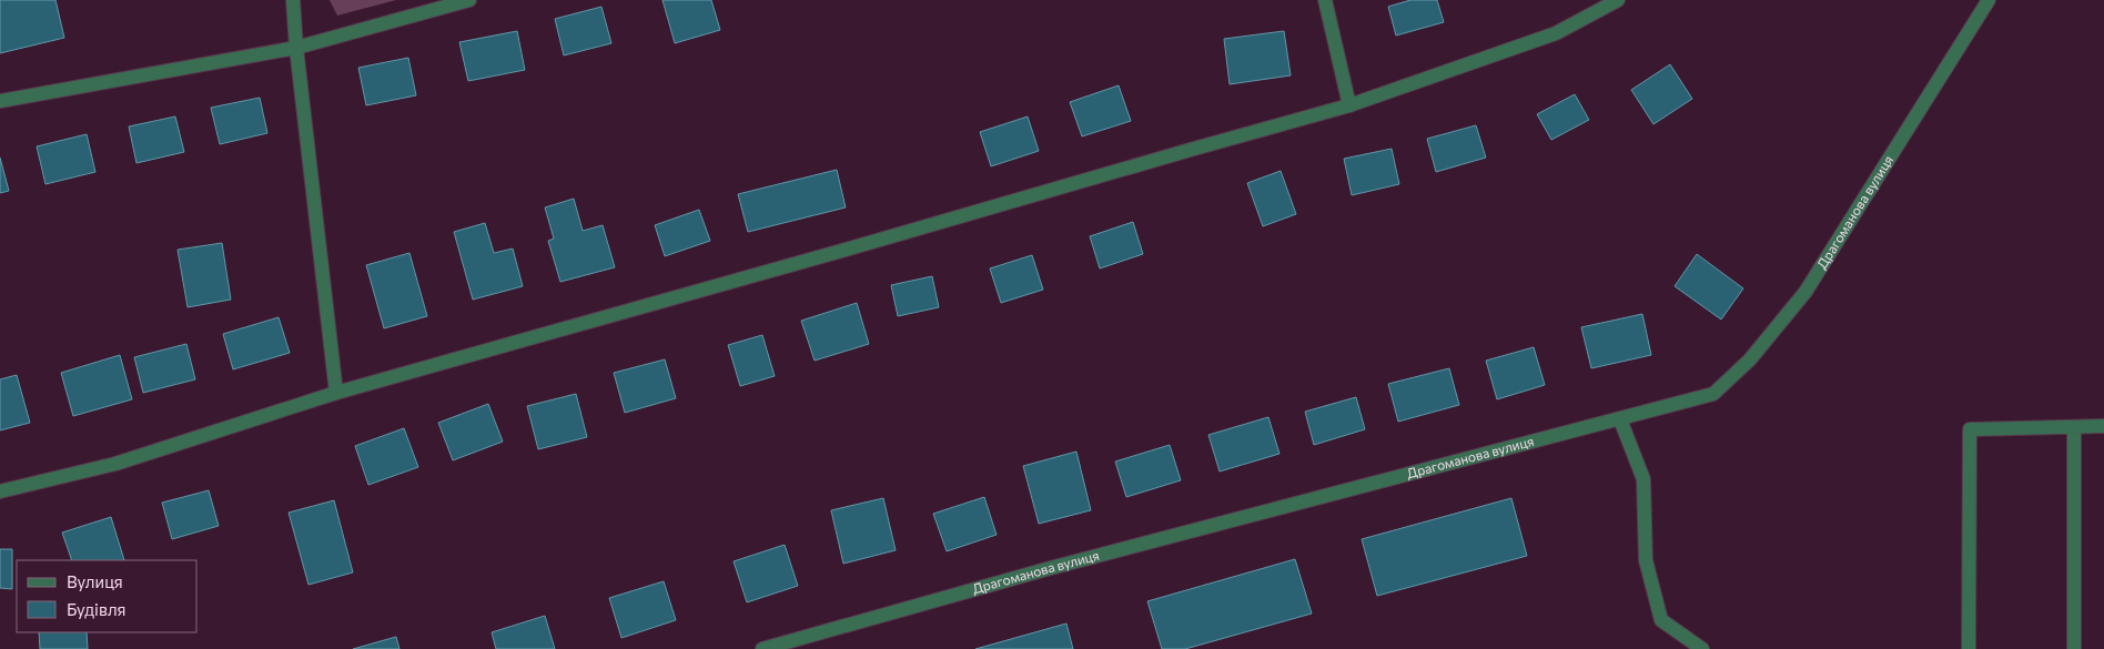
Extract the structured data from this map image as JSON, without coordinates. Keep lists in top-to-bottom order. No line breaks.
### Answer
{"streets":{"street":["Драгоманова вулиця"]},"legend":["Вулиця","Будівля"]}
